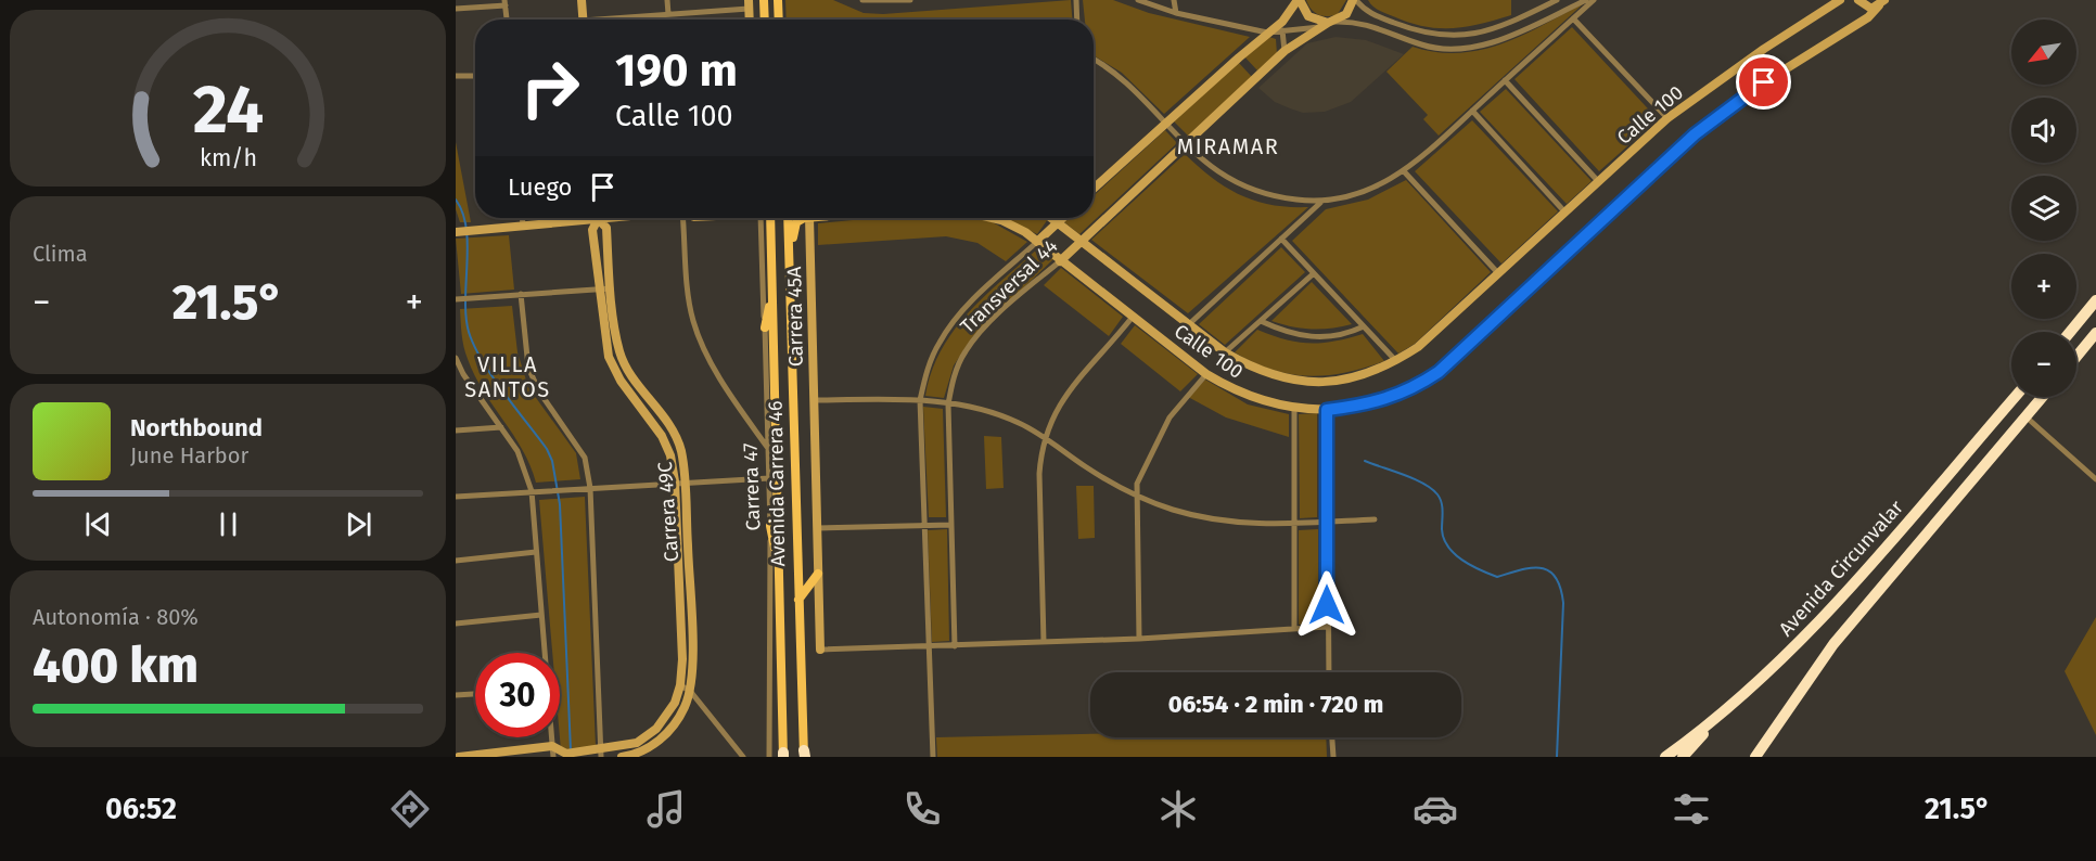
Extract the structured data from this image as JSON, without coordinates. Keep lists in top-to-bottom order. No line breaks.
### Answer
{"streets":{"highway":["Avenida Circunvalar"],"main road":["Avenida Carrera 46"],"street":["Calle 100","Transversal 44","Carrera 45A","Carrera 47","Carrera 49C"]},"crossings":[["Calle 100","Transversal 44"]],"districts":["MIRAMAR","VILLA SANTOS"],"north":"bottom left","page":{"map_buttons":["+","−"],"turn":["190 m","Calle 100"],"then":"Luego","tile":["Clima",["Autonomía · 80%","400 km"]],"heat":["−","21.5°","+"],"song":["Northbound","June Harbor"],"limit":"30","trip":"06:54 · 2 min · 720 m","tabs":["06:52","21.5°"],"gauge":["24","km/h"]}}
